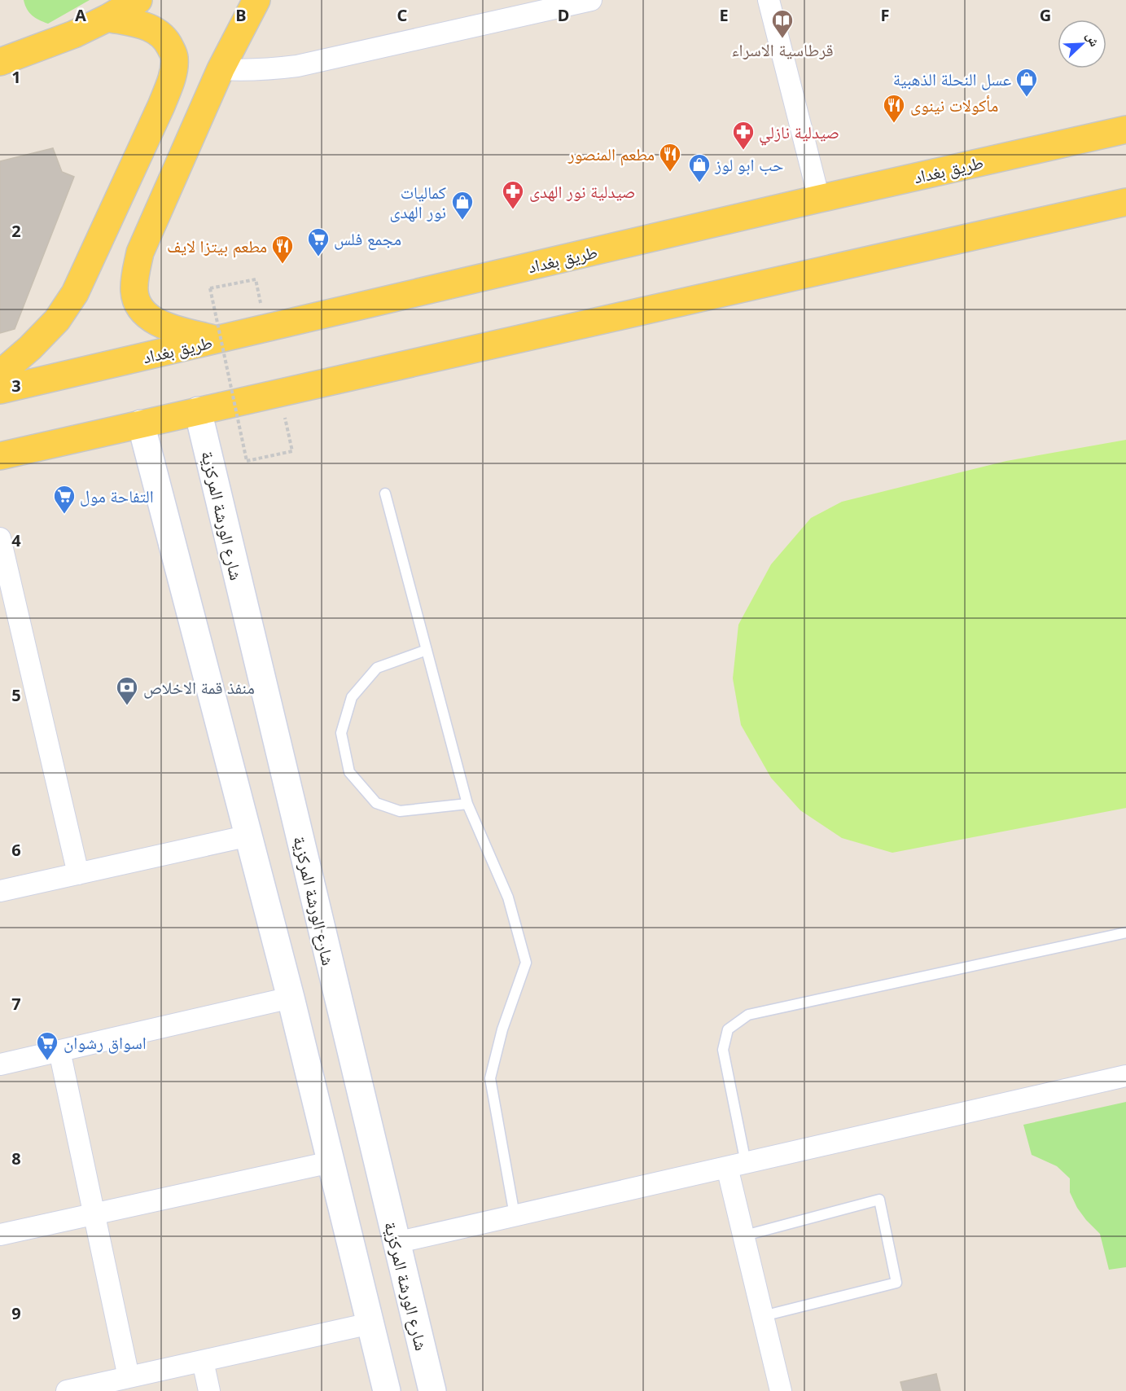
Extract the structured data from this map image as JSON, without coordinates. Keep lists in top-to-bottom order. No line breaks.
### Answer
{"streets":{"main road":["طريق بغداد","شارع الورشة المركزية"]},"places":{"library":["قرطاسية الاسراء"],"shop":["عسل النحلة الذهبية","حب ابو لوز","كماليات نور الهدى"],"restaurant":["مأكولات نينوى","مطعم المنصور","مطعم بيتزا لايف"],"pharmacy":["صيدلية نازلي","صيدلية نور الهدى"],"supermarket":["مجمع فلس","التفاحة مول","اسواق رشوان"],"bank":["منفذ قمة الاخلاص"]},"north":"top right","grid":{"columns":["A","B","C","D","E","F","G"],"rows":["1","2","3","4","5","6","7","8","9"]}}
